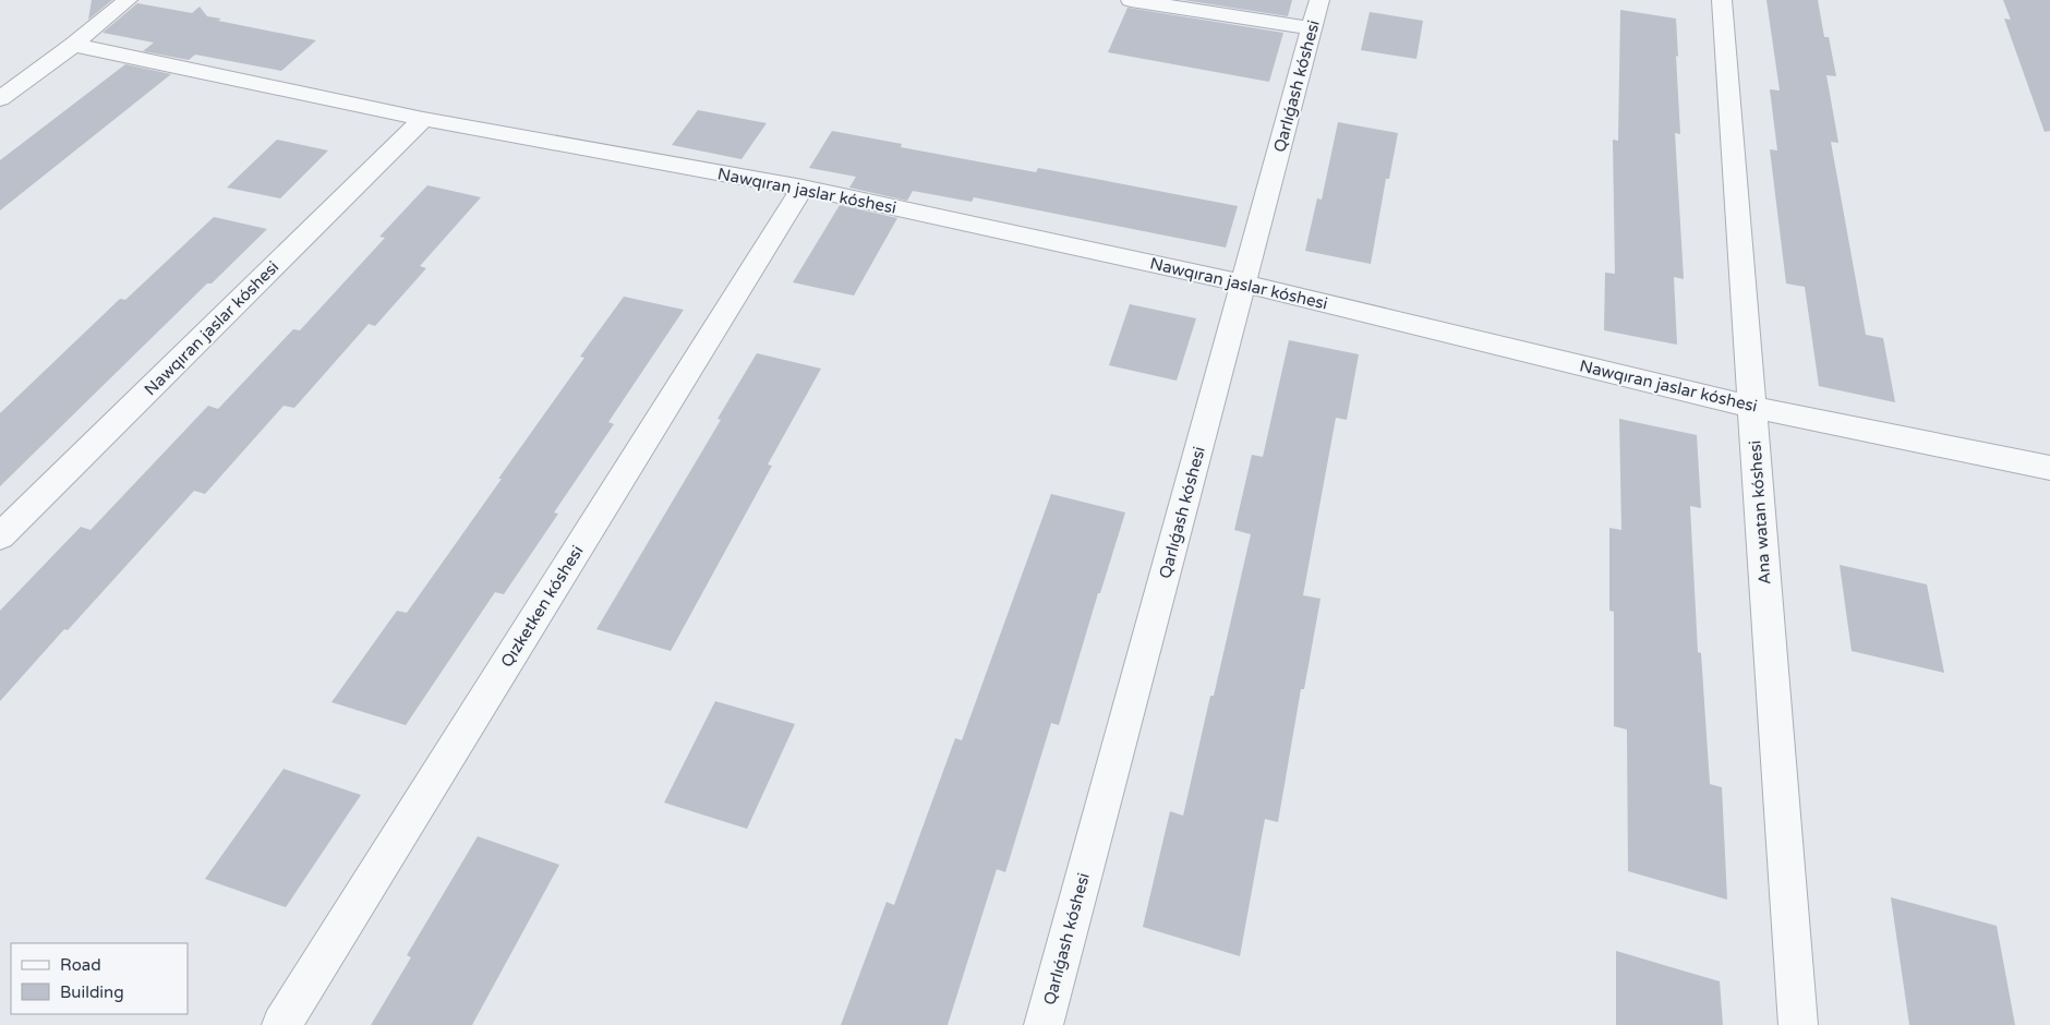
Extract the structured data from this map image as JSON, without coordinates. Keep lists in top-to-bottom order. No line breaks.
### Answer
{"streets":{"street":["Qarlıǵash kóshesi","Nawqıran jaslar kóshesi","Ana watan kóshesi","Qızketken kóshesi"]},"crossings":[["Qarlıǵash kóshesi","Nawqıran jaslar kóshesi"],["Nawqıran jaslar kóshesi","Ana watan kóshesi"],["Nawqıran jaslar kóshesi","Qızketken kóshesi"]],"legend":["Road","Building"]}
